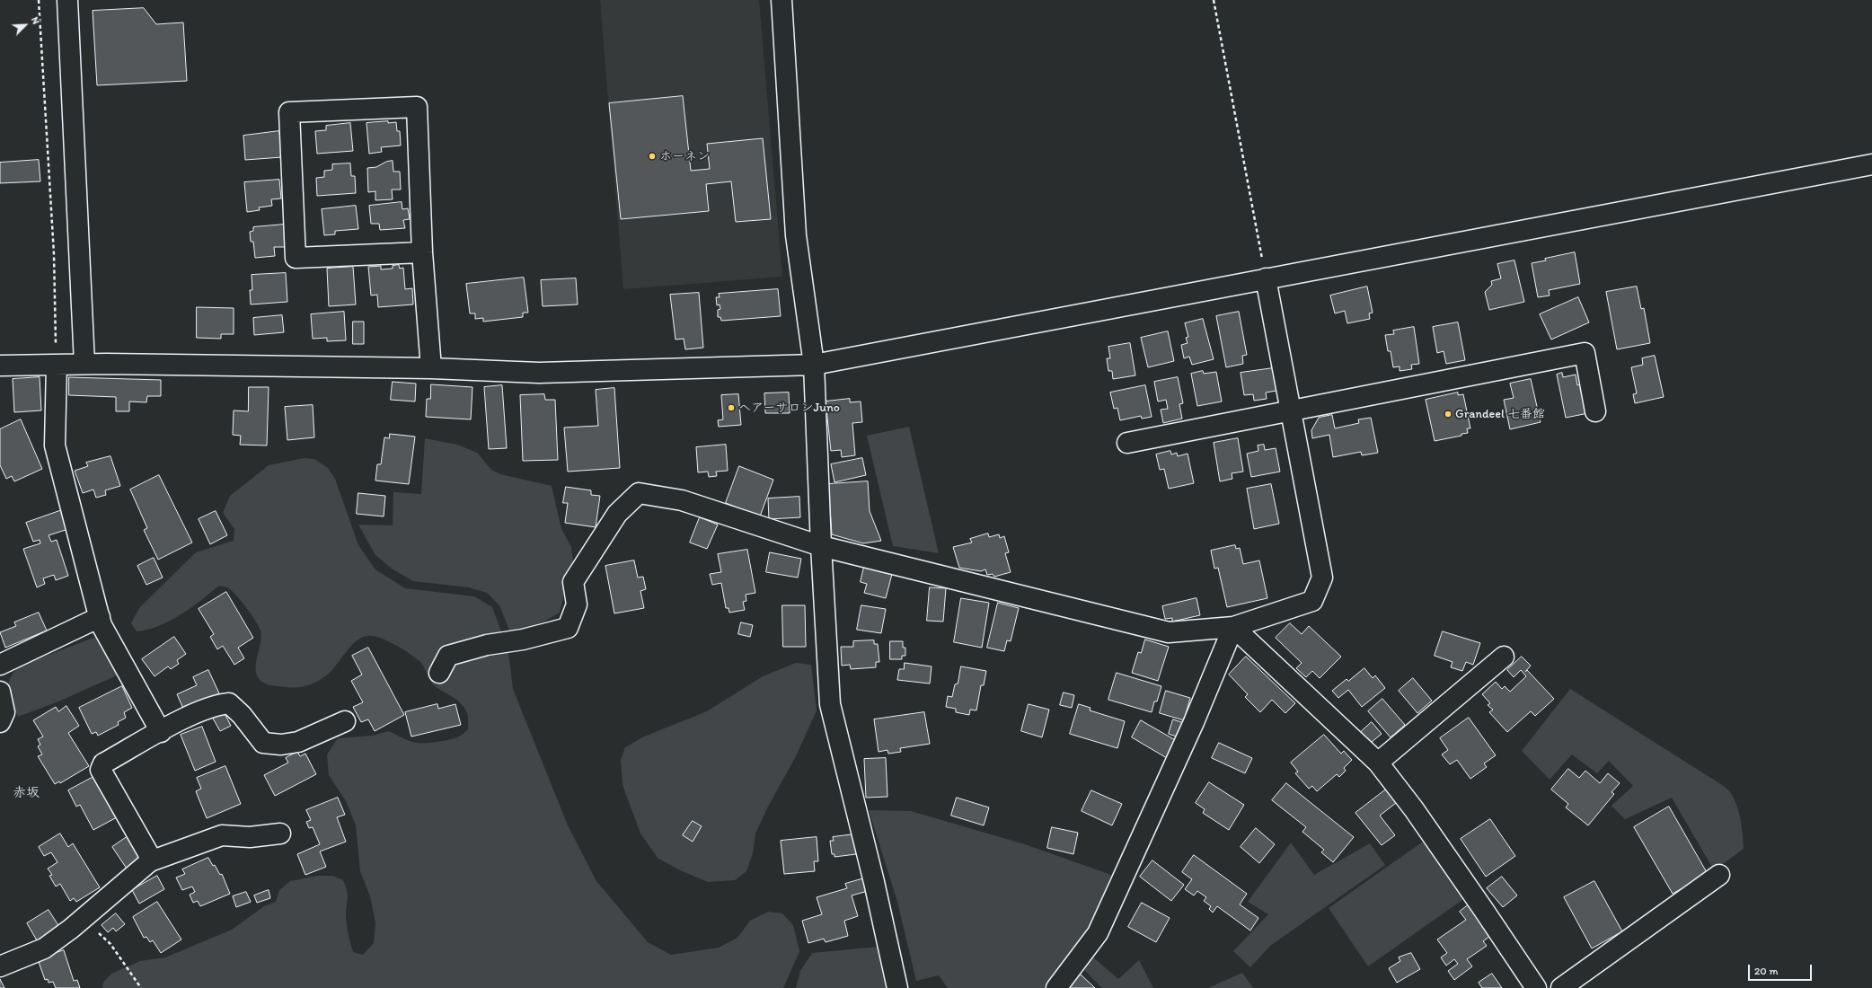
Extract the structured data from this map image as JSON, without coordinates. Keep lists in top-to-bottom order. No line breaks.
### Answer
{"districts":["赤坂"],"places":["ホーネン","ヘアーサロンJuno","Grandeel 七番館"],"scale_bar":"20 m","north":"top right"}
